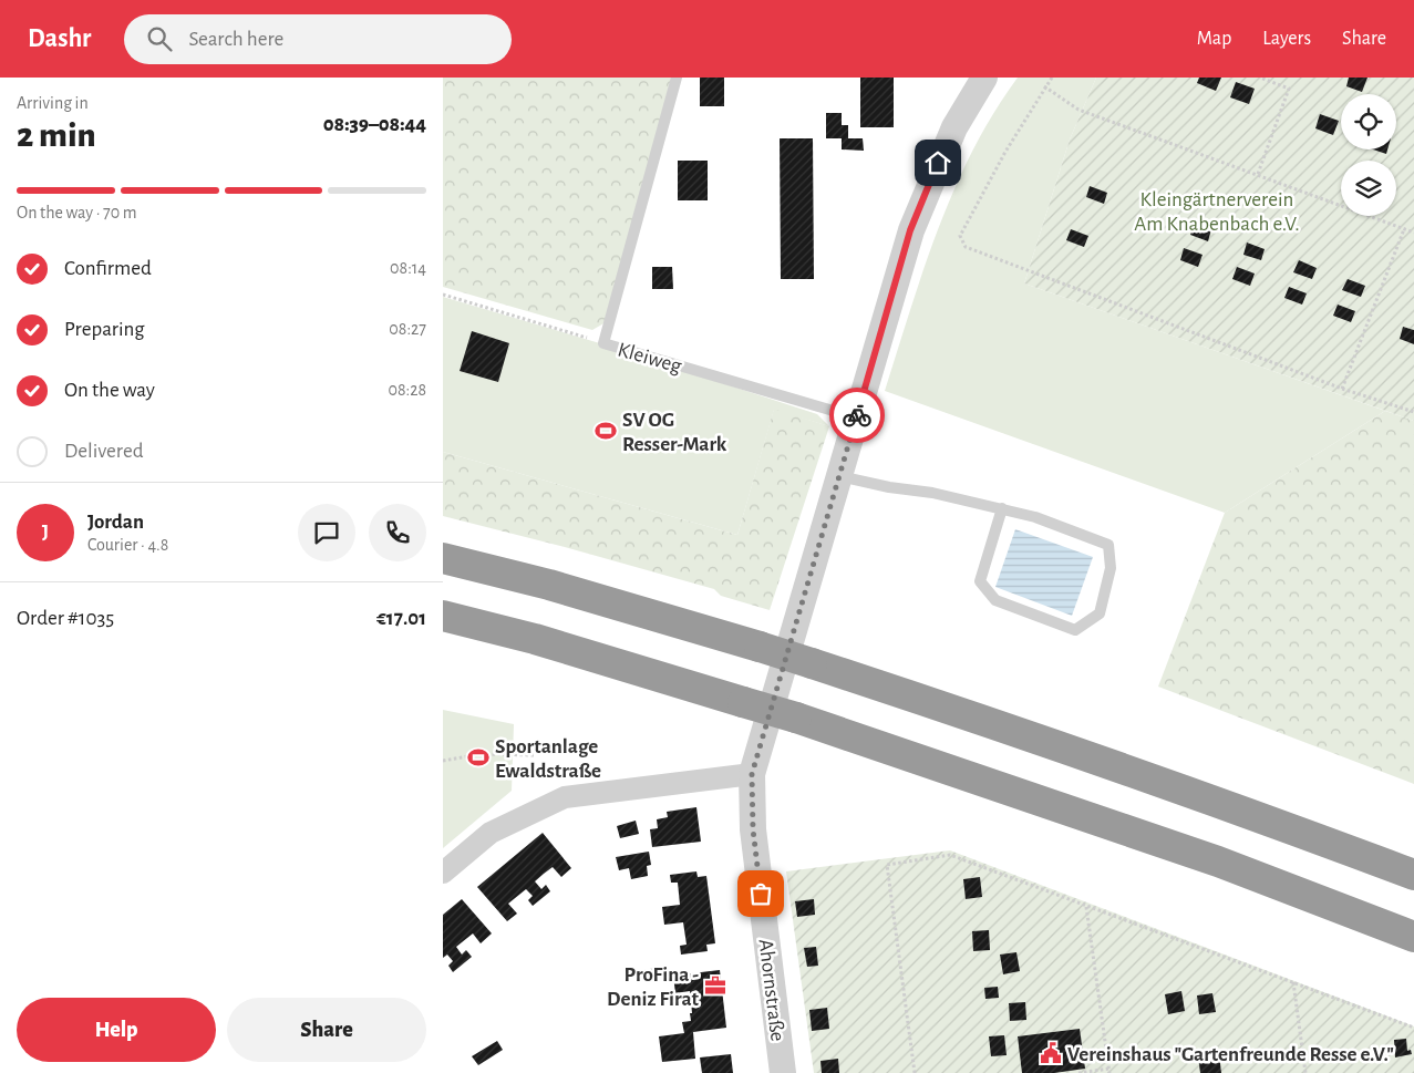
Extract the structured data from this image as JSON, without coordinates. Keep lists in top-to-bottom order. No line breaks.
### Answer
{"streets":{"street":["Ahornstraße"],"lane":["Kleiweg"]},"crossings":[["Kleiweg","Ahornstraße"]],"parks":["Kleingärtnerverein Am Knabenbach e.V."],"places":{"sports":["SV OG Resser-Mark","Sportanlage Ewaldstraße"],"office":["ProFina - Deniz Firat"],"public building":["Vereinshaus \"Gartenfreunde Resse e.V.\""]},"page":{"header":"Dashr","search":"Search here","nav":["Map","Layers","Share"],"heading":["2 min","Arriving in","08:39–08:44"],"panel":["Jordan","Courier · 4.8","Order #1035","€17.01"],"bar":"On the way · 70 m","list":[["Confirmed","08:14"],["Preparing","08:27"],["On the way","08:28"],"Delivered"],"round":"J","buttons":["Help","Share"]}}
